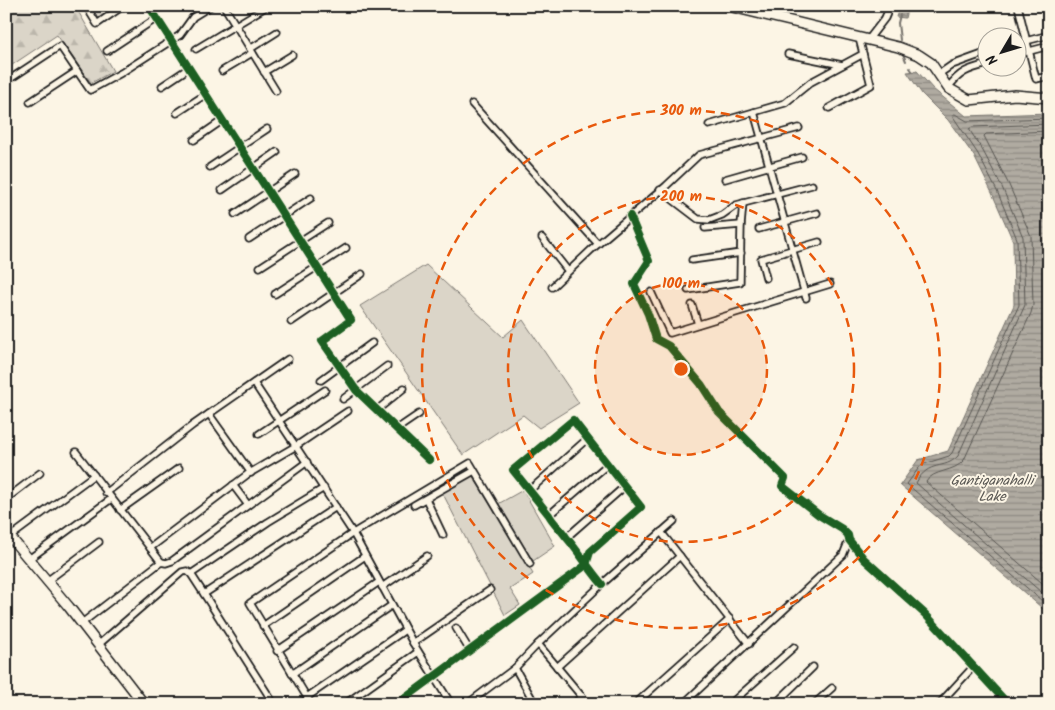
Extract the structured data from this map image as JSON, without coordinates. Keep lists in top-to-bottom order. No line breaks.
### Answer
{"water":["Gantiganahalli Lake"],"north":"bottom left","rings":["300 m","200 m","100 m"]}
